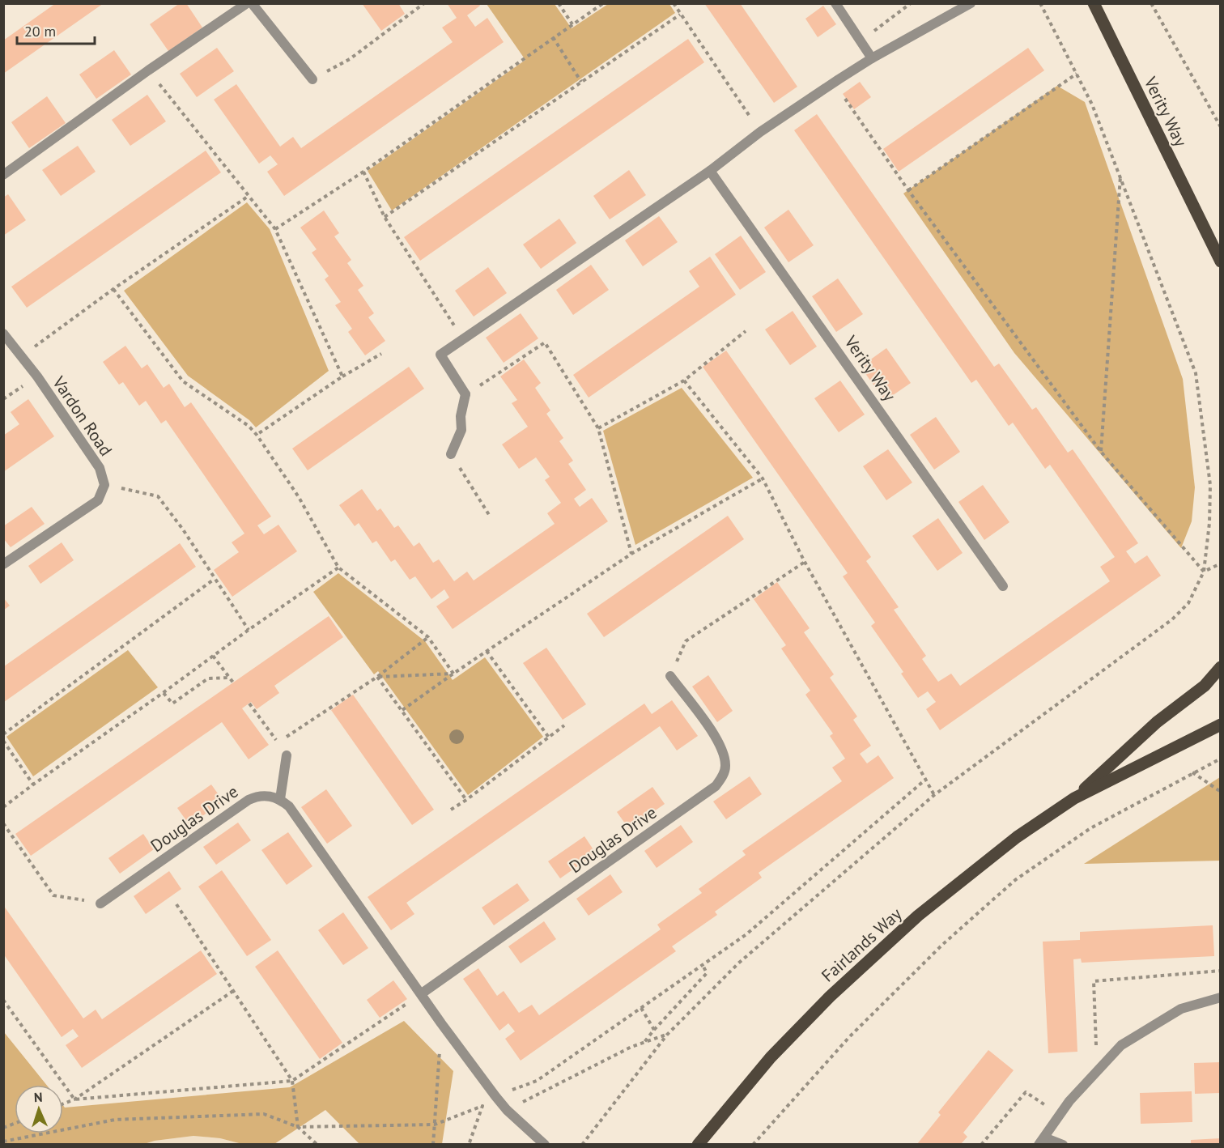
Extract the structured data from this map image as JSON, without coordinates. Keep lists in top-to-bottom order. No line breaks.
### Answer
{"streets":{"main road":["Verity Way","Fairlands Way"],"street":["Vardon Road","Douglas Drive"]},"scale_bar":"20 m","north":"top"}
